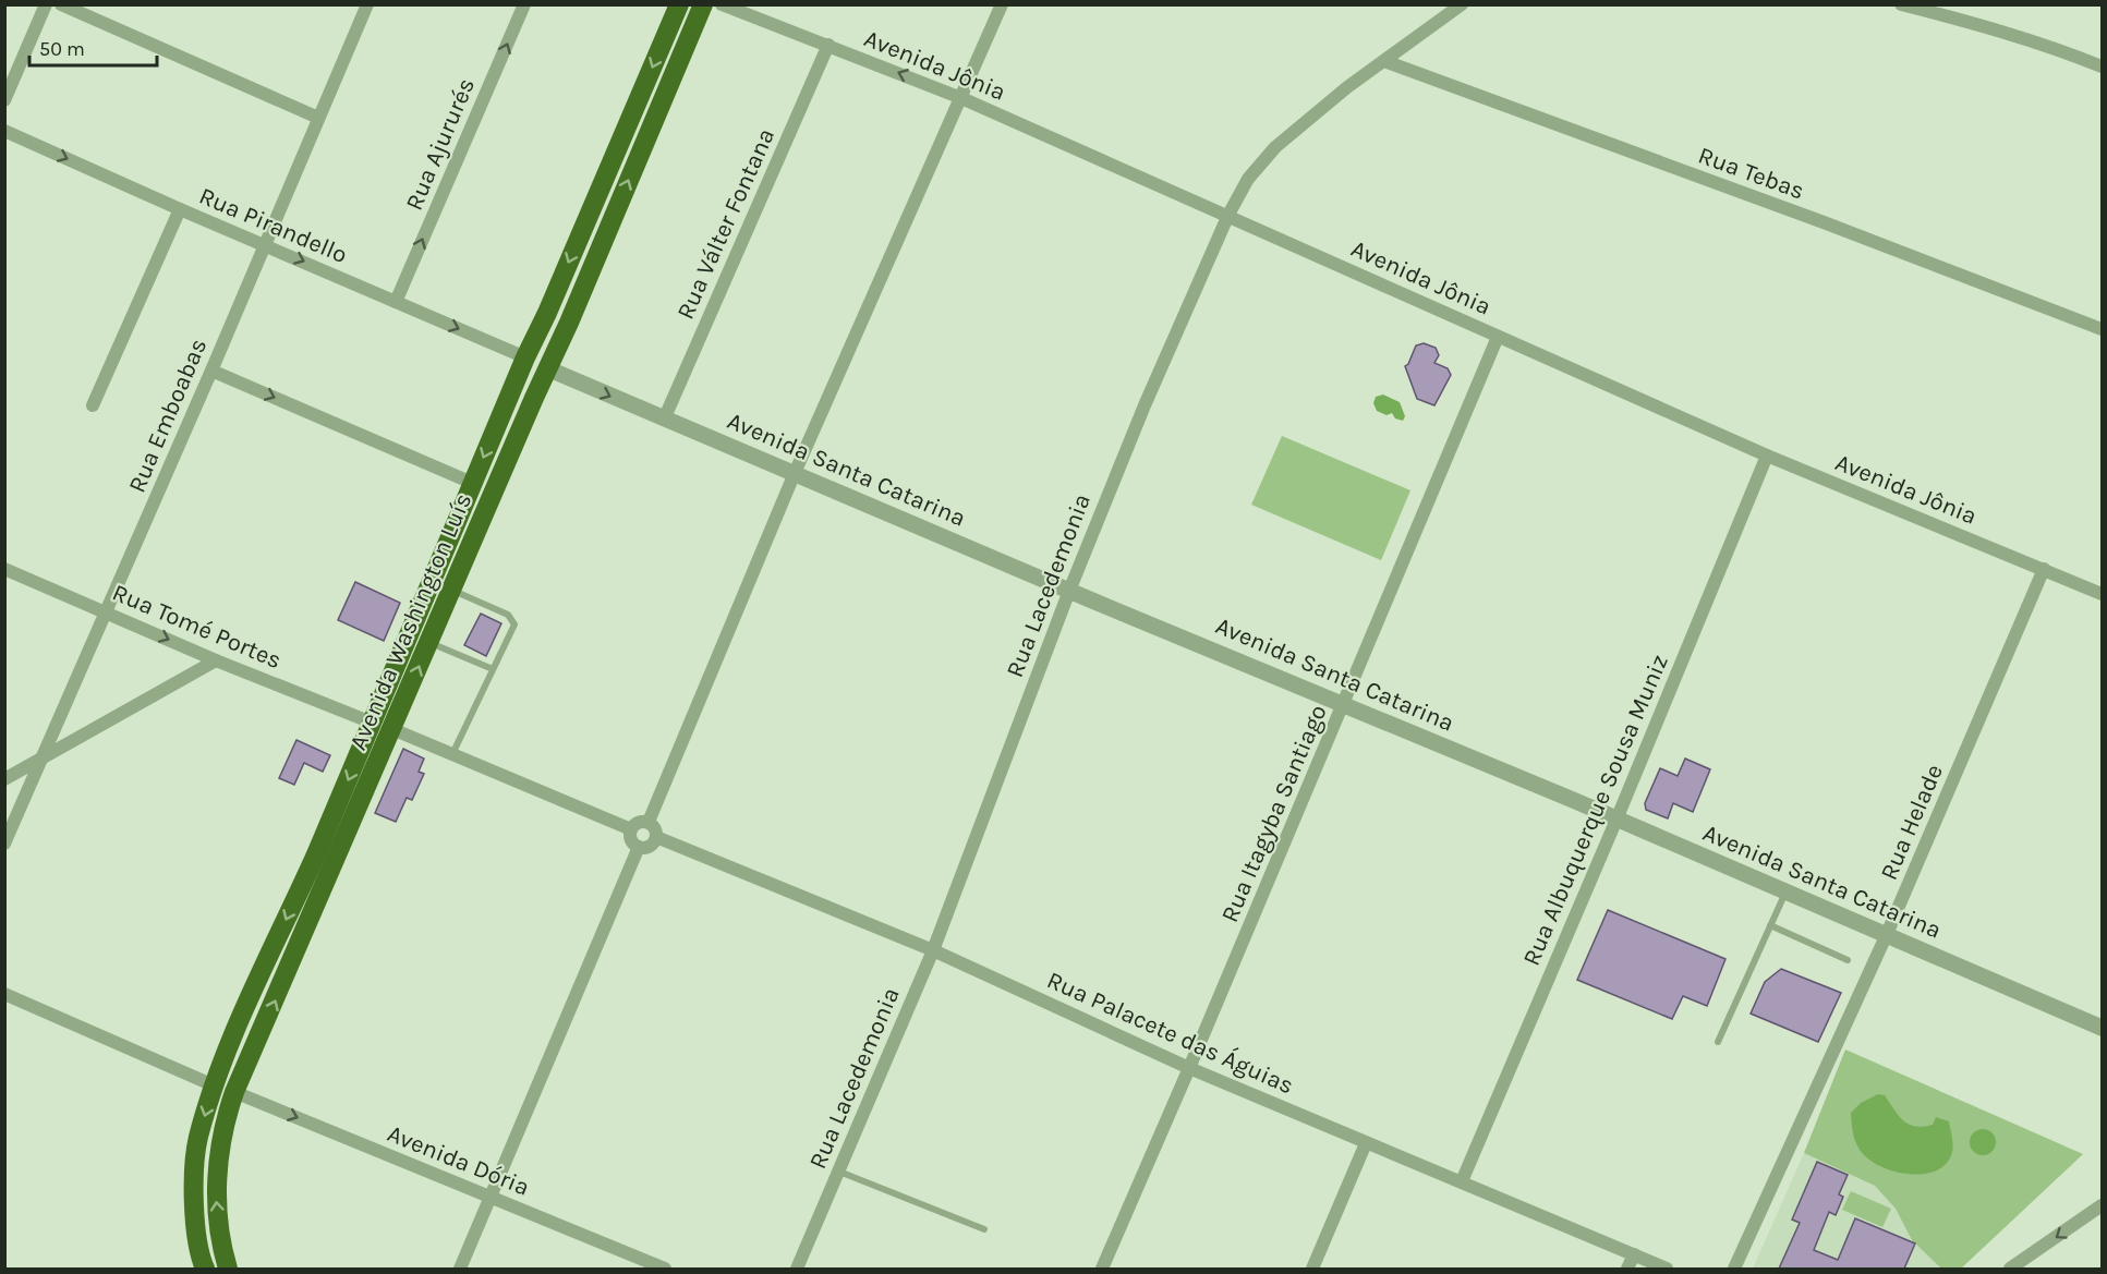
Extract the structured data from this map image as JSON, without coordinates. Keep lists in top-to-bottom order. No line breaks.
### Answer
{"streets":{"highway":["Avenida Washington Luís"],"street":["Avenida Jônia","Rua Ajururés","Rua Tebas","Rua Válter Fontana","Rua Pirandello","Rua Emboabas","Avenida Santa Catarina","Rua Lacedemonia","Rua Tomé Portes","Rua Albuquerque Sousa Muniz","Rua Itagyba Santiago","Rua Helade","Rua Palacete das Águias","Avenida Dória"]},"crossings":[["Avenida Jônia","Rua Válter Fontana"],["Avenida Jônia","Rua Lacedemonia"],["Avenida Jônia","Rua Albuquerque Sousa Muniz"],["Avenida Jônia","Rua Itagyba Santiago"],["Avenida Jônia","Rua Helade"],["Rua Ajururés","Rua Pirandello"],["Rua Tebas","Rua Lacedemonia"],["Rua Válter Fontana","Avenida Santa Catarina"],["Rua Pirandello","Rua Emboabas"],["Rua Pirandello","Avenida Washington Luís"],["Rua Emboabas","Rua Tomé Portes"],["Avenida Santa Catarina","Rua Lacedemonia"],["Avenida Santa Catarina","Avenida Washington Luís"],["Avenida Santa Catarina","Rua Albuquerque Sousa Muniz"],["Avenida Santa Catarina","Rua Itagyba Santiago"],["Avenida Santa Catarina","Rua Helade"],["Rua Lacedemonia","Rua Palacete das Águias"],["Avenida Washington Luís","Rua Tomé Portes"],["Avenida Washington Luís","Avenida Dória"],["Rua Albuquerque Sousa Muniz","Rua Palacete das Águias"],["Rua Itagyba Santiago","Rua Palacete das Águias"]],"one_way":["Rua Ajururés","Rua Pirandello","Avenida Dória"],"scale_bar":"50 m"}
